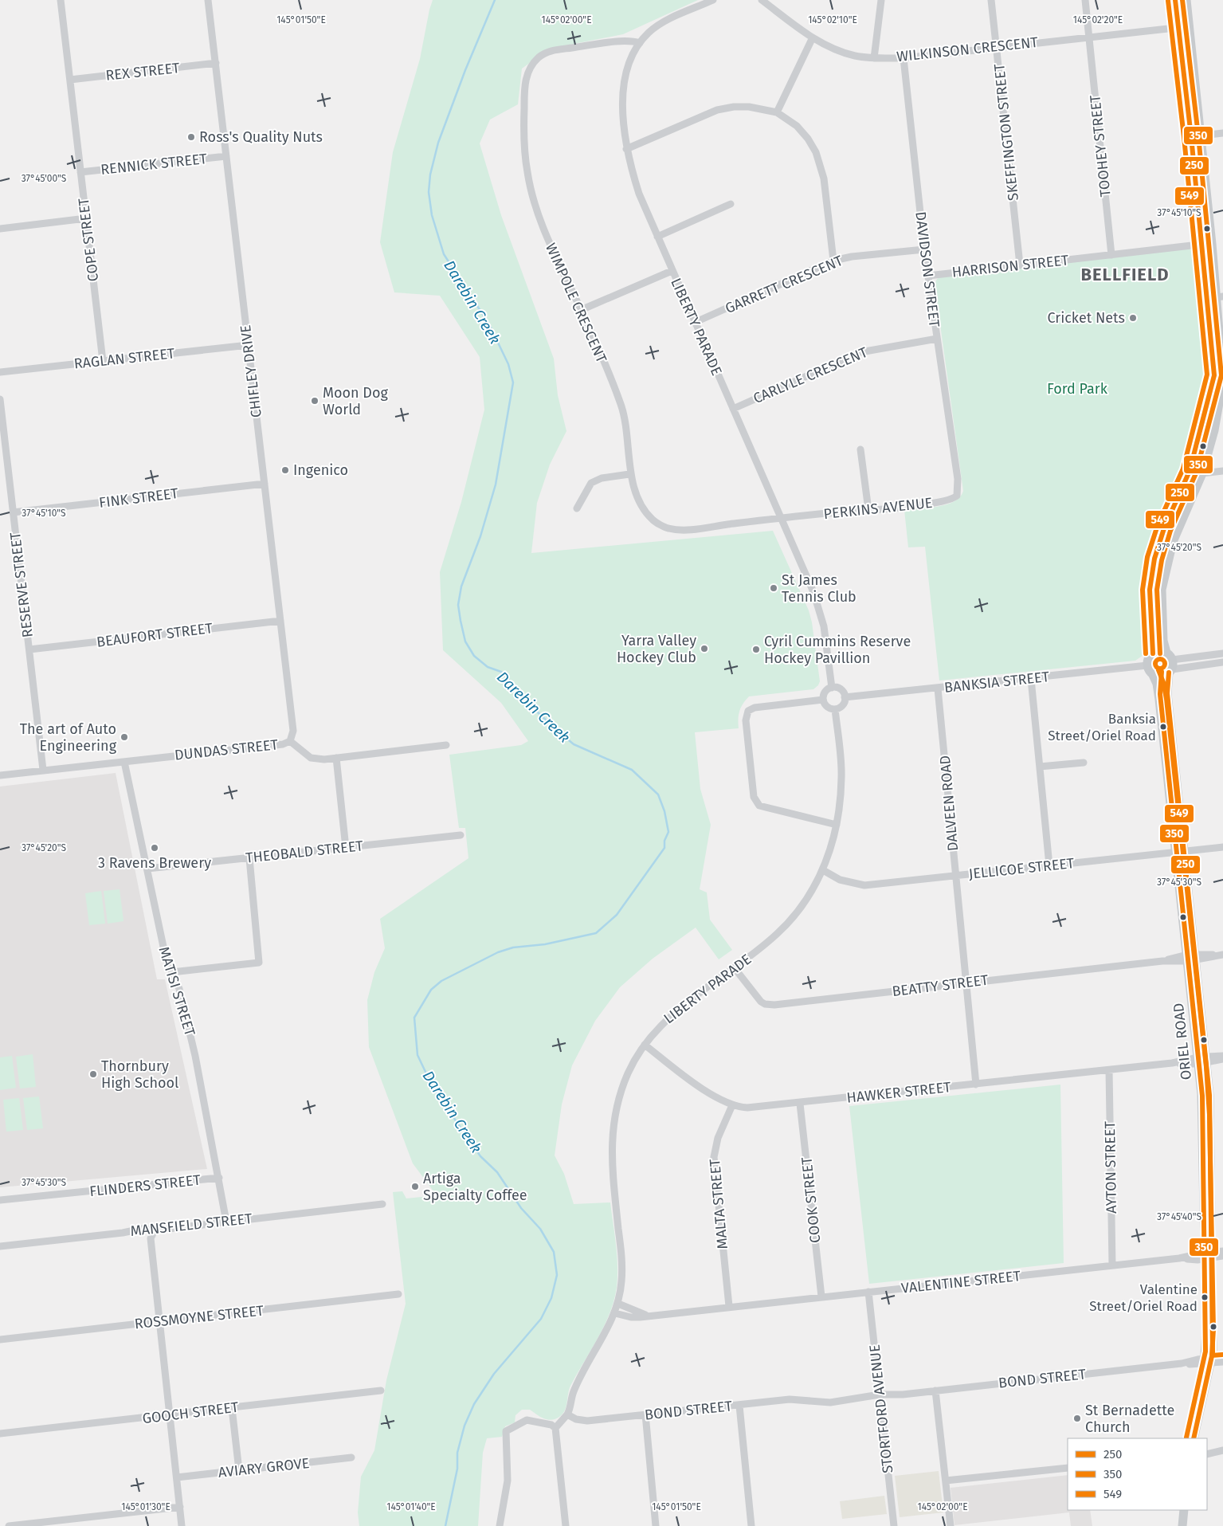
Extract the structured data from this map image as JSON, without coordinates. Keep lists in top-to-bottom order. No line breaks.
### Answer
{"streets":{"main road":["ORIEL ROAD"],"street":["WILKINSON CRESCENT","REX STREET","SKEFFINGTON STREET","TOOHEY STREET","RENNICK STREET","COPE STREET","HARRISON STREET","DAVIDSON STREET","GARRETT CRESCENT","WIMPOLE CRESCENT","LIBERTY PARADE","RAGLAN STREET","CHIFLEY DRIVE","CARLYLE CRESCENT","FINK STREET","PERKINS AVENUE","RESERVE STREET","BEAUFORT STREET","BANKSIA STREET","DUNDAS STREET","DALVEEN ROAD","THEOBALD STREET","JELLICOE STREET","BEATTY STREET","MATISI STREET","HAWKER STREET","AYTON STREET","FLINDERS STREET","COOK STREET","MALTA STREET","MANSFIELD STREET","VALENTINE STREET","ROSSMOYNE STREET","BOND STREET","STORTFORD AVENUE","GOOCH STREET","AVIARY GROVE"]},"crossings":[["WILKINSON CRESCENT","SKEFFINGTON STREET"],["WILKINSON CRESCENT","TOOHEY STREET"],["WILKINSON CRESCENT","DAVIDSON STREET"],["WILKINSON CRESCENT","ORIEL ROAD"],["REX STREET","COPE STREET"],["REX STREET","CHIFLEY DRIVE"],["SKEFFINGTON STREET","HARRISON STREET"],["TOOHEY STREET","HARRISON STREET"],["RENNICK STREET","COPE STREET"],["RENNICK STREET","CHIFLEY DRIVE"],["COPE STREET","RAGLAN STREET"],["HARRISON STREET","DAVIDSON STREET"],["HARRISON STREET","ORIEL ROAD"],["DAVIDSON STREET","GARRETT CRESCENT"],["DAVIDSON STREET","CARLYLE CRESCENT"],["DAVIDSON STREET","PERKINS AVENUE"],["GARRETT CRESCENT","LIBERTY PARADE"],["WIMPOLE CRESCENT","LIBERTY PARADE"],["WIMPOLE CRESCENT","PERKINS AVENUE"],["LIBERTY PARADE","CARLYLE CRESCENT"],["LIBERTY PARADE","PERKINS AVENUE"],["LIBERTY PARADE","BANKSIA STREET"],["LIBERTY PARADE","JELLICOE STREET"],["LIBERTY PARADE","BEATTY STREET"],["LIBERTY PARADE","HAWKER STREET"],["LIBERTY PARADE","VALENTINE STREET"],["LIBERTY PARADE","BOND STREET"],["RAGLAN STREET","CHIFLEY DRIVE"],["CHIFLEY DRIVE","FINK STREET"],["CHIFLEY DRIVE","BEAUFORT STREET"],["CHIFLEY DRIVE","DUNDAS STREET"],["FINK STREET","RESERVE STREET"],["RESERVE STREET","BEAUFORT STREET"],["RESERVE STREET","DUNDAS STREET"],["BANKSIA STREET","DALVEEN ROAD"],["BANKSIA STREET","ORIEL ROAD"],["DUNDAS STREET","MATISI STREET"],["DALVEEN ROAD","JELLICOE STREET"],["DALVEEN ROAD","BEATTY STREET"],["DALVEEN ROAD","HAWKER STREET"],["THEOBALD STREET","MATISI STREET"],["JELLICOE STREET","ORIEL ROAD"],["BEATTY STREET","ORIEL ROAD"],["MATISI STREET","FLINDERS STREET"],["MATISI STREET","MANSFIELD STREET"],["ORIEL ROAD","HAWKER STREET"],["ORIEL ROAD","VALENTINE STREET"],["ORIEL ROAD","BOND STREET"],["HAWKER STREET","AYTON STREET"],["HAWKER STREET","COOK STREET"],["HAWKER STREET","MALTA STREET"],["AYTON STREET","VALENTINE STREET"],["COOK STREET","VALENTINE STREET"],["MALTA STREET","VALENTINE STREET"],["VALENTINE STREET","STORTFORD AVENUE"],["BOND STREET","STORTFORD AVENUE"]],"districts":["BELLFIELD"],"water":["Darebin Creek"],"parks":["Ford Park"],"places":["Ross's Quality Nuts","Cricket Nets","Moon Dog World","Ingenico","St James Tennis Club","Yarra Valley Hockey Club","Cyril Cummins Reserve Hockey Pavillion","Banksia Street/Oriel Road","The art of Auto Engineering","3 Ravens Brewery","Thornbury High School","Artiga Specialty Coffee","Valentine Street/Oriel Road","St Bernadette Church"],"lines":["transit line 250","transit line 350","transit line 549"],"legend":["250","350","549"],"coordinates":["145°01'50\"E","145°02'00\"E","145°02'10\"E","145°02'20\"E","37°45'00\"S","37°45'10\"S","37°45'20\"S","37°45'30\"S","37°45'40\"S","145°01'30\"E","145°01'40\"E"]}
